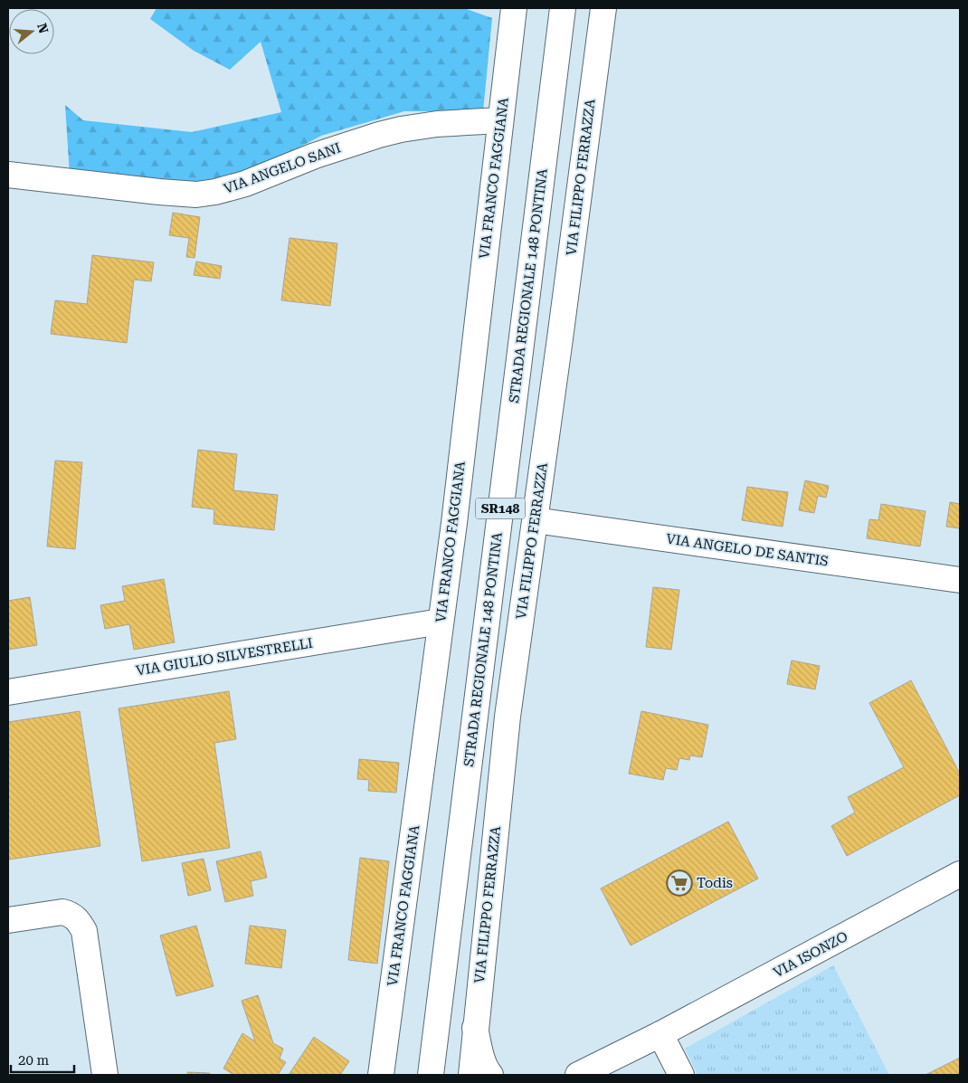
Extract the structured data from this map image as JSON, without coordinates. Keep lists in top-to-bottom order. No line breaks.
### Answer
{"streets":{"street":["VIA ANGELO SANI","VIA FILIPPO FERRAZZA","VIA FRANCO FAGGIANA","STRADA REGIONALE 148 PONTINA","SR148","VIA ANGELO DE SANTIS","VIA GIULIO SILVESTRELLI","VIA ISONZO"]},"crossings":[["VIA ANGELO SANI","VIA FRANCO FAGGIANA"],["VIA FILIPPO FERRAZZA","VIA ANGELO DE SANTIS"],["VIA FRANCO FAGGIANA","VIA GIULIO SILVESTRELLI"]],"places":{"supermarket":["Todis"]},"scale_bar":"20 m","north":"right"}
